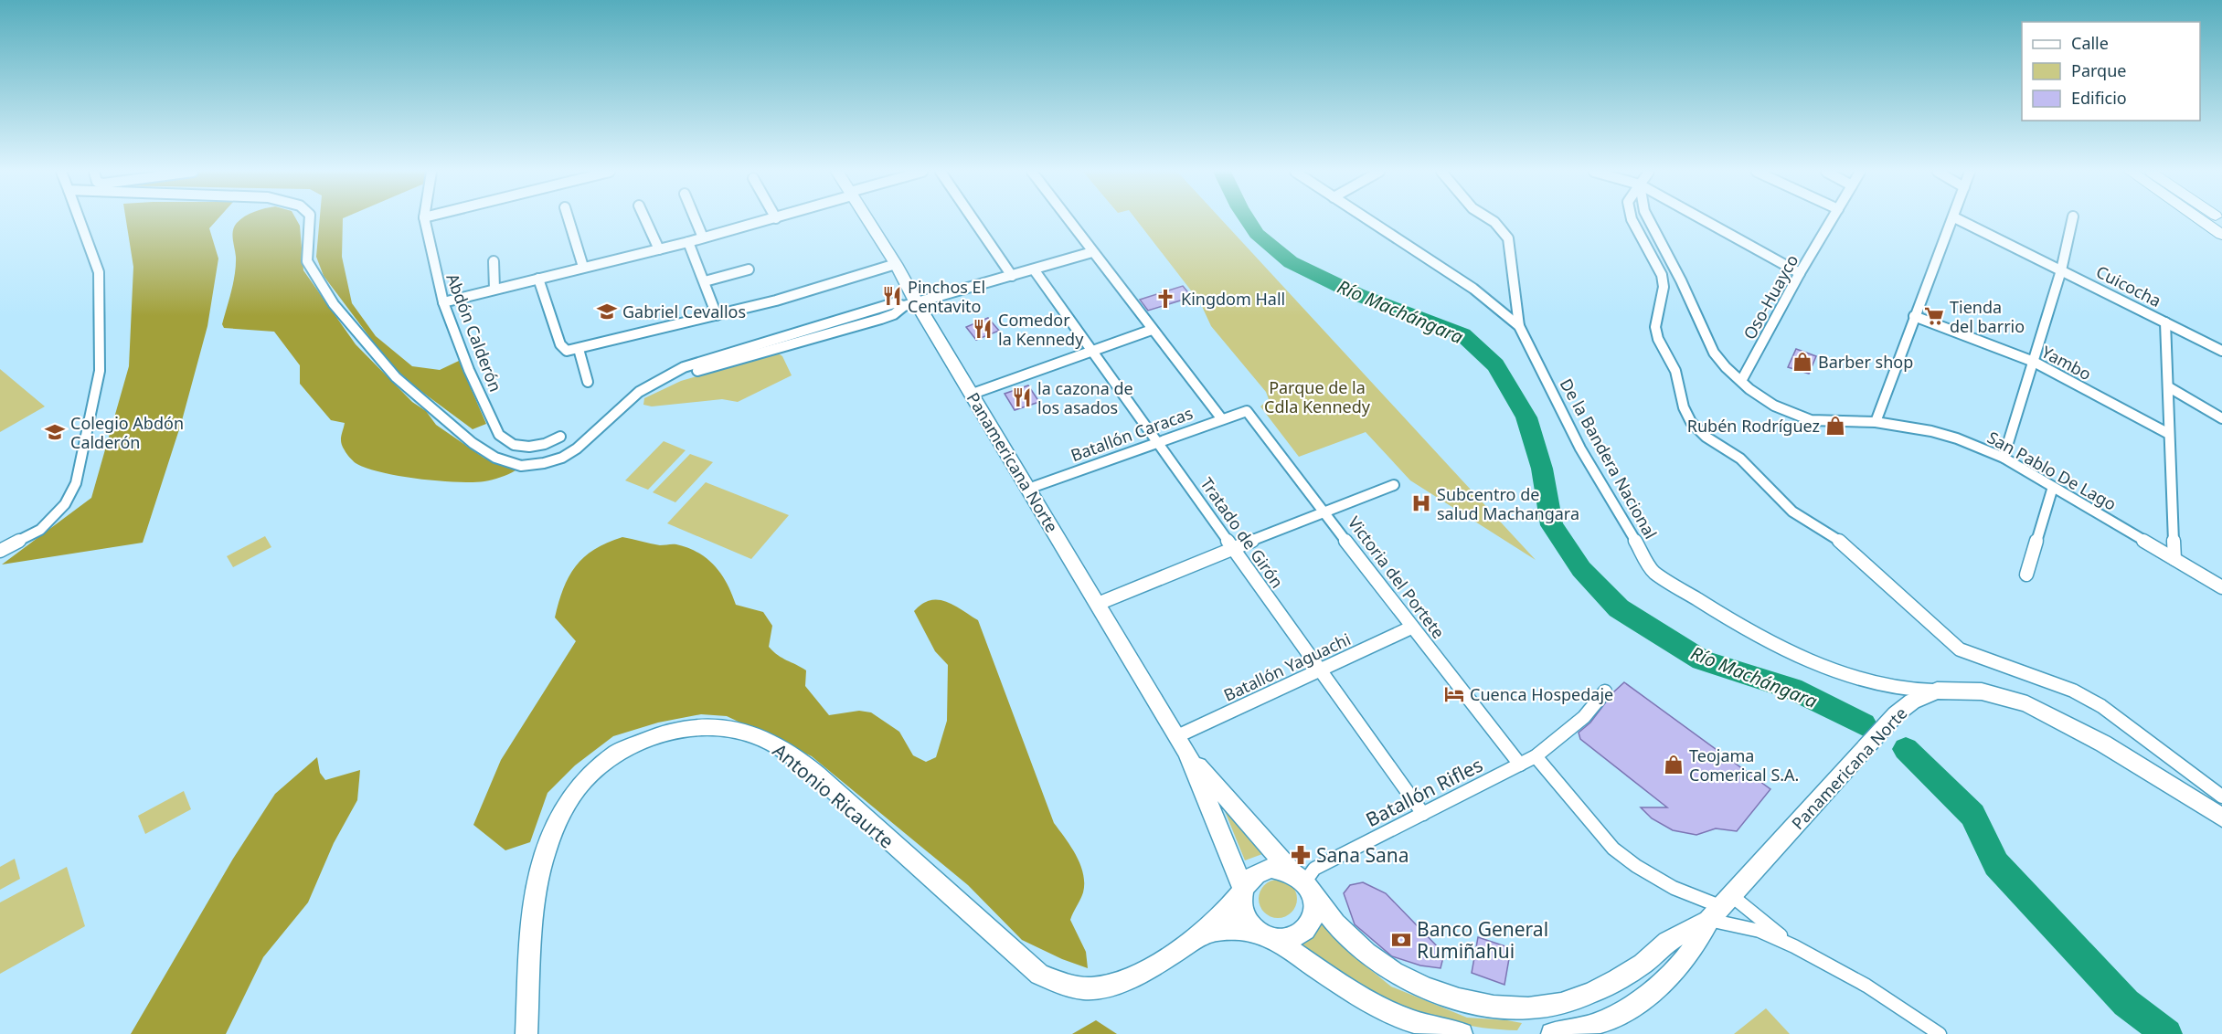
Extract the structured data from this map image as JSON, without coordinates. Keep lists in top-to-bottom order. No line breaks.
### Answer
{"streets":{"main road":["Panamericana Norte","Antonio Ricaurte"],"street":["Cuicocha","Oso-Huayco","Abdón Calderón","Yambo","Batallón Caracas","De la Bandera Nacional","San Pablo De Lago","Tratado de Girón","Victoria del Portete","Batallón Yaguachi","Batallón Rifles"]},"crossings":[["Cuicocha","Yambo"],["Cuicocha","San Pablo De Lago"],["Oso-Huayco","San Pablo De Lago"],["Batallón Caracas","Panamericana Norte"],["Batallón Caracas","Tratado de Girón"],["Batallón Caracas","Victoria del Portete"],["De la Bandera Nacional","Panamericana Norte"],["Panamericana Norte","Batallón Yaguachi"],["Panamericana Norte","Batallón Rifles"],["Panamericana Norte","Antonio Ricaurte"],["Tratado de Girón","Batallón Yaguachi"],["Tratado de Girón","Batallón Rifles"],["Victoria del Portete","Batallón Yaguachi"],["Victoria del Portete","Batallón Rifles"],["Batallón Rifles","Antonio Ricaurte"]],"water":["Río Machángara"],"parks":["Parque de la Cdla Kennedy"],"places":{"restaurant":["Pinchos El Centavito","Comedor la Kennedy","la cazona de los asados"],"church":["Kingdom Hall"],"school or university":["Gabriel Cevallos","Colegio Abdón Calderón"],"supermarket":["Tienda del barrio"],"shop":["Barber shop","Rubén Rodríguez","Teojama Comerical S.A."],"hospital":["Subcentro de salud Machangara"],"hotel":["Cuenca Hospedaje"],"pharmacy":["Sana Sana"],"bank":["Banco General Rumiñahui"]},"legend":["Calle","Parque","Edificio"]}
